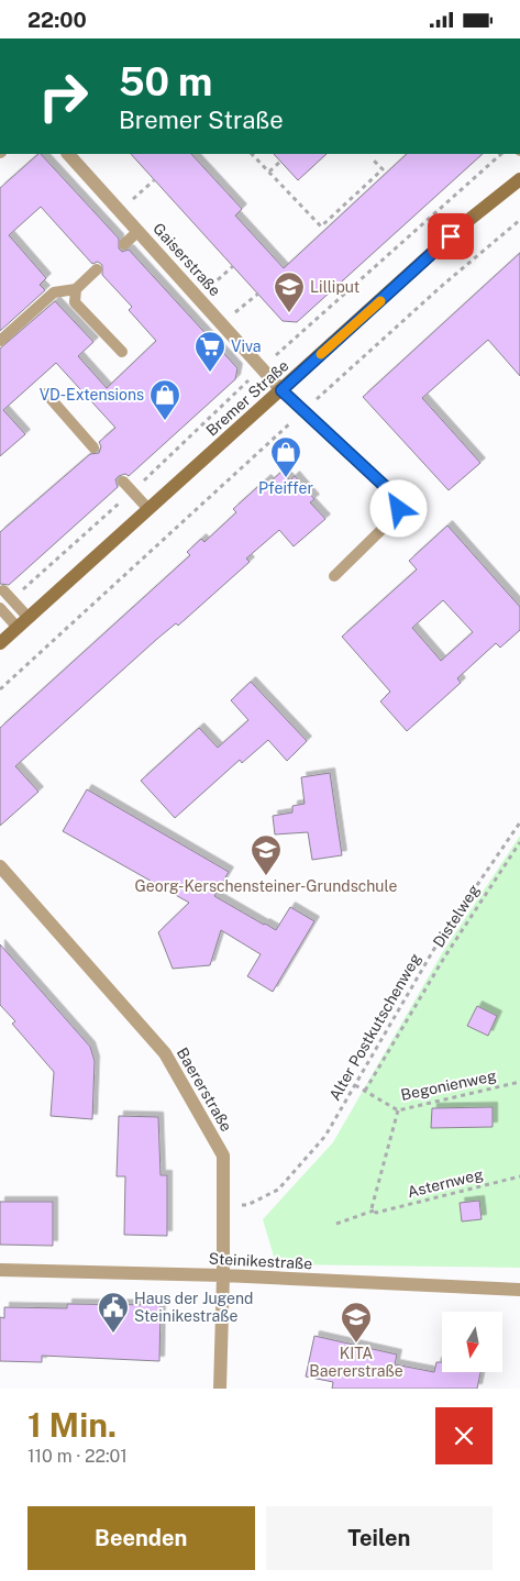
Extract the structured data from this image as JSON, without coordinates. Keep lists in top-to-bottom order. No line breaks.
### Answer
{"streets":{"main road":["Bremer Straße"],"street":["Gaiserstraße","Baererstraße","Steinikestraße"],"path":["Distelweg","Alter Postkutschenweg","Begonienweg","Asternweg"]},"crossings":[["Gaiserstraße","Bremer Straße"],["Distelweg","Begonienweg"],["Alter Postkutschenweg","Begonienweg"],["Alter Postkutschenweg","Baererstraße"],["Baererstraße","Steinikestraße"]],"places":{"school or university":["Lilliput","Georg-Kerschensteiner-Grundschule","KITA Baererstraße"],"supermarket":["Viva"],"shop":["VD-Extensions","Pfeiffer"],"public building":["Haus der Jugend Steinikestraße"]},"north":"bottom","page":{"status":"22:00","turn":["50 m","Bremer Straße"],"heading":["1 Min.","110 m · 22:01"],"buttons":["Beenden","Teilen"]}}
